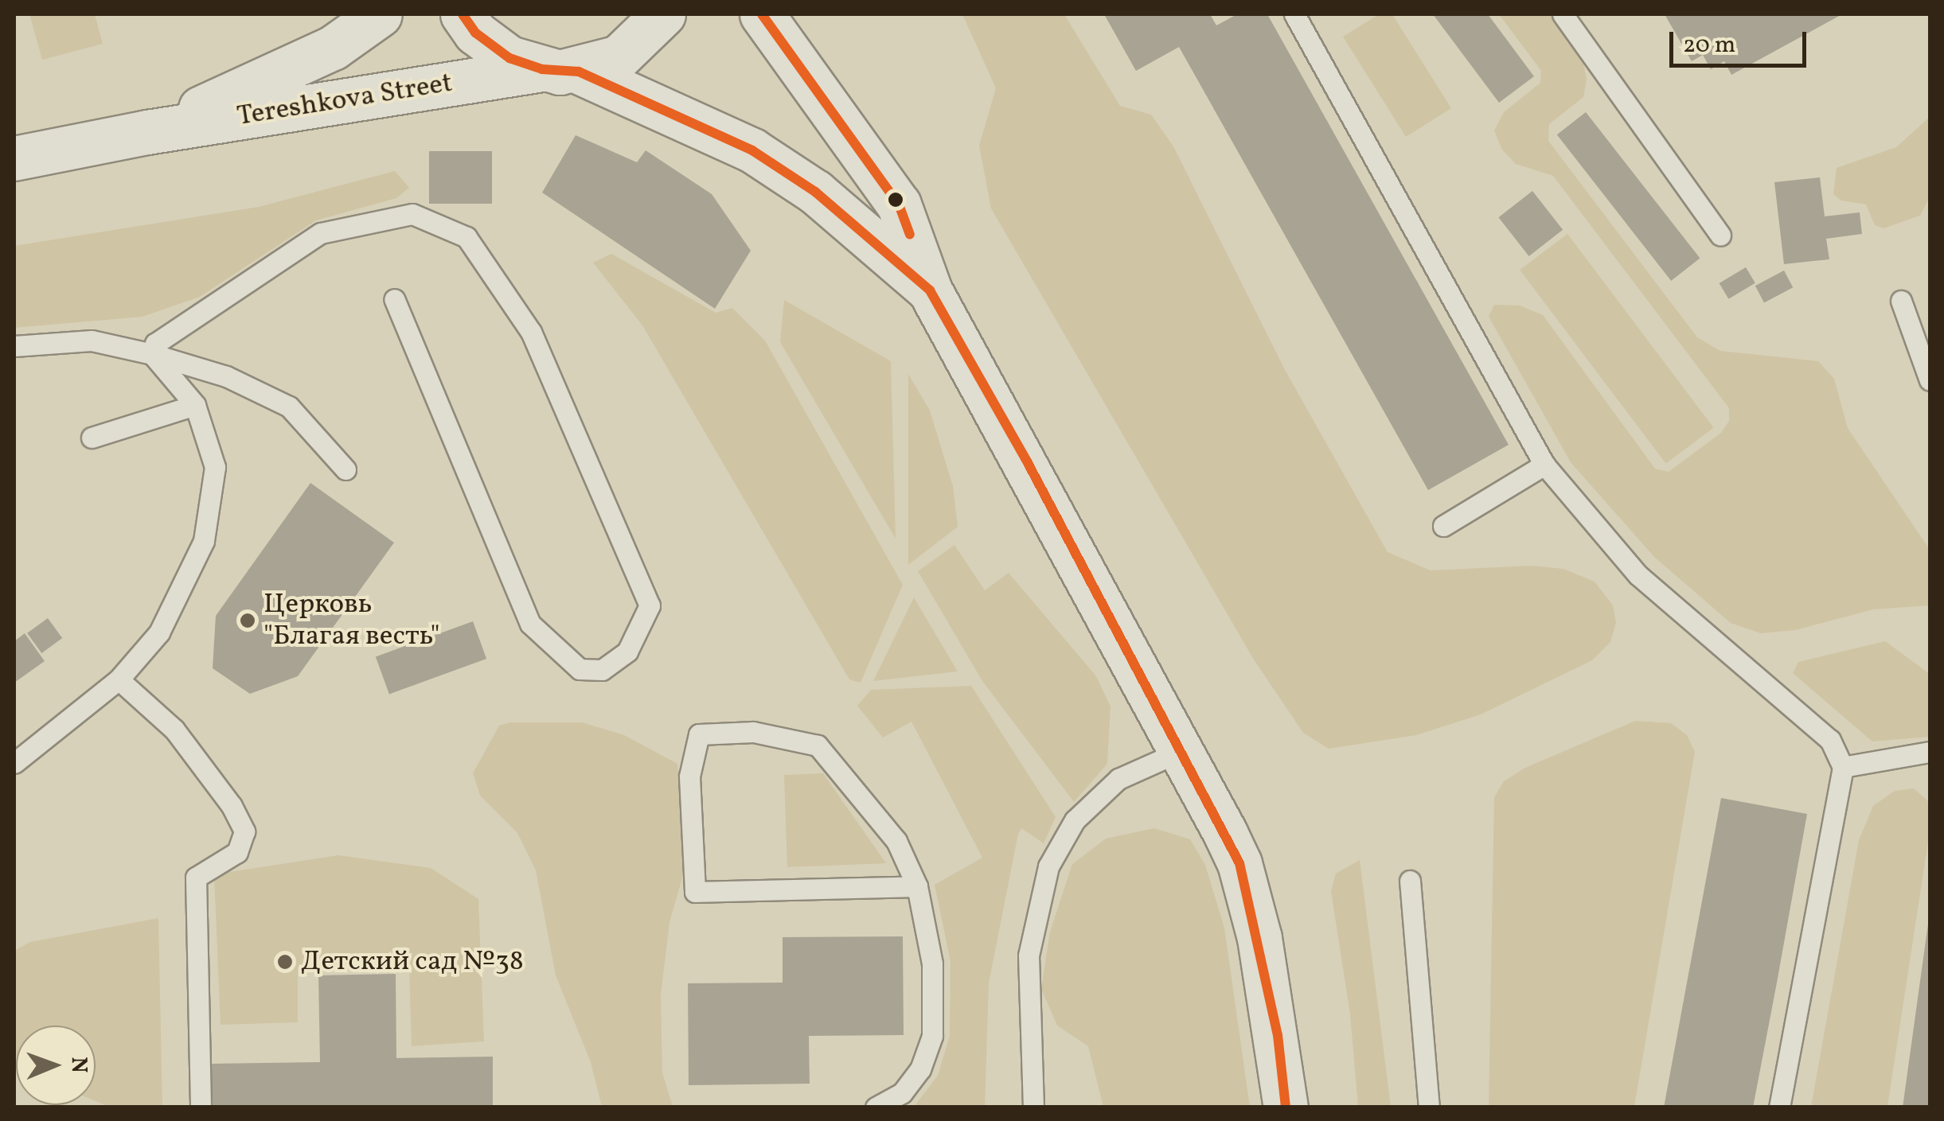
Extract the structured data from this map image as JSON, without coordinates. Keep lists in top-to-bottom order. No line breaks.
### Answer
{"streets":{"main road":["Tereshkova Street"]},"places":["Церковь \"Благая весть\"","Детский сад №38"],"scale_bar":"20 m","north":"right"}
